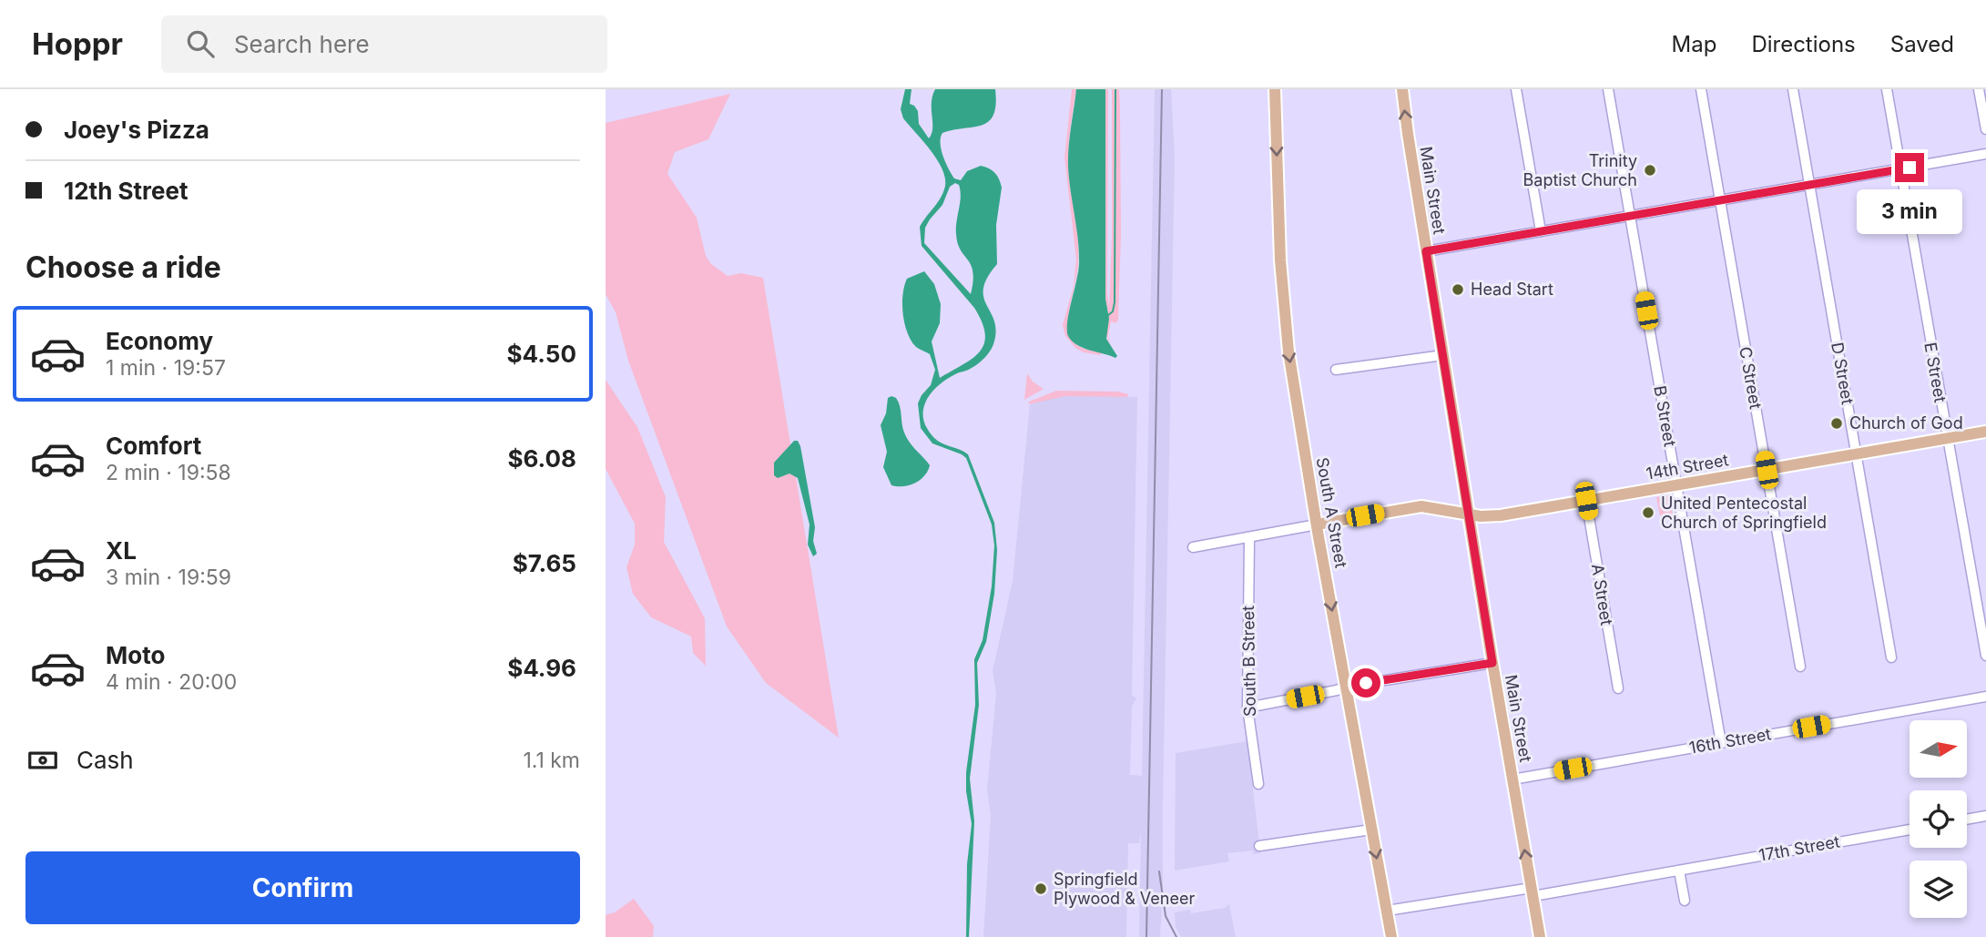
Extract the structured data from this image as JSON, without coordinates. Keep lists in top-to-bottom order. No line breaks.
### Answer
{"streets":{"main road":["Main Street","14th Street","South A Street"],"street":["E Street","D Street","C Street","B Street","A Street","South B Street","16th Street","17th Street"]},"crossings":[["Main Street","14th Street"],["Main Street","16th Street"],["Main Street","17th Street"],["E Street","14th Street"],["D Street","14th Street"],["C Street","14th Street"],["B Street","14th Street"],["B Street","16th Street"],["14th Street","South A Street"],["14th Street","A Street"],["South A Street","17th Street"]],"one_way":["South A Street"],"places":["Trinity Baptist Church","Head Start","Church of God","United Pentecostal Church of Springfield","Springfield Plywood & Veneer"],"north":"right","page":{"header":"Hoppr","search":"Search here","nav":["Map","Directions","Saved"],"banner":["Joey's Pizza","12th Street"],"bubble":"3 min","heading":"Choose a ride","list":[{"name":"Economy","note":"1 min · 19:57","value":"$4.50"},{"name":"Comfort","note":"2 min · 19:58","value":"$6.08"},{"name":"XL","note":"3 min · 19:59","value":"$7.65"},{"name":"Moto","note":"4 min · 20:00","value":"$4.96"}],"pay":["Cash","1.1 km"],"buttons":"Confirm"}}
